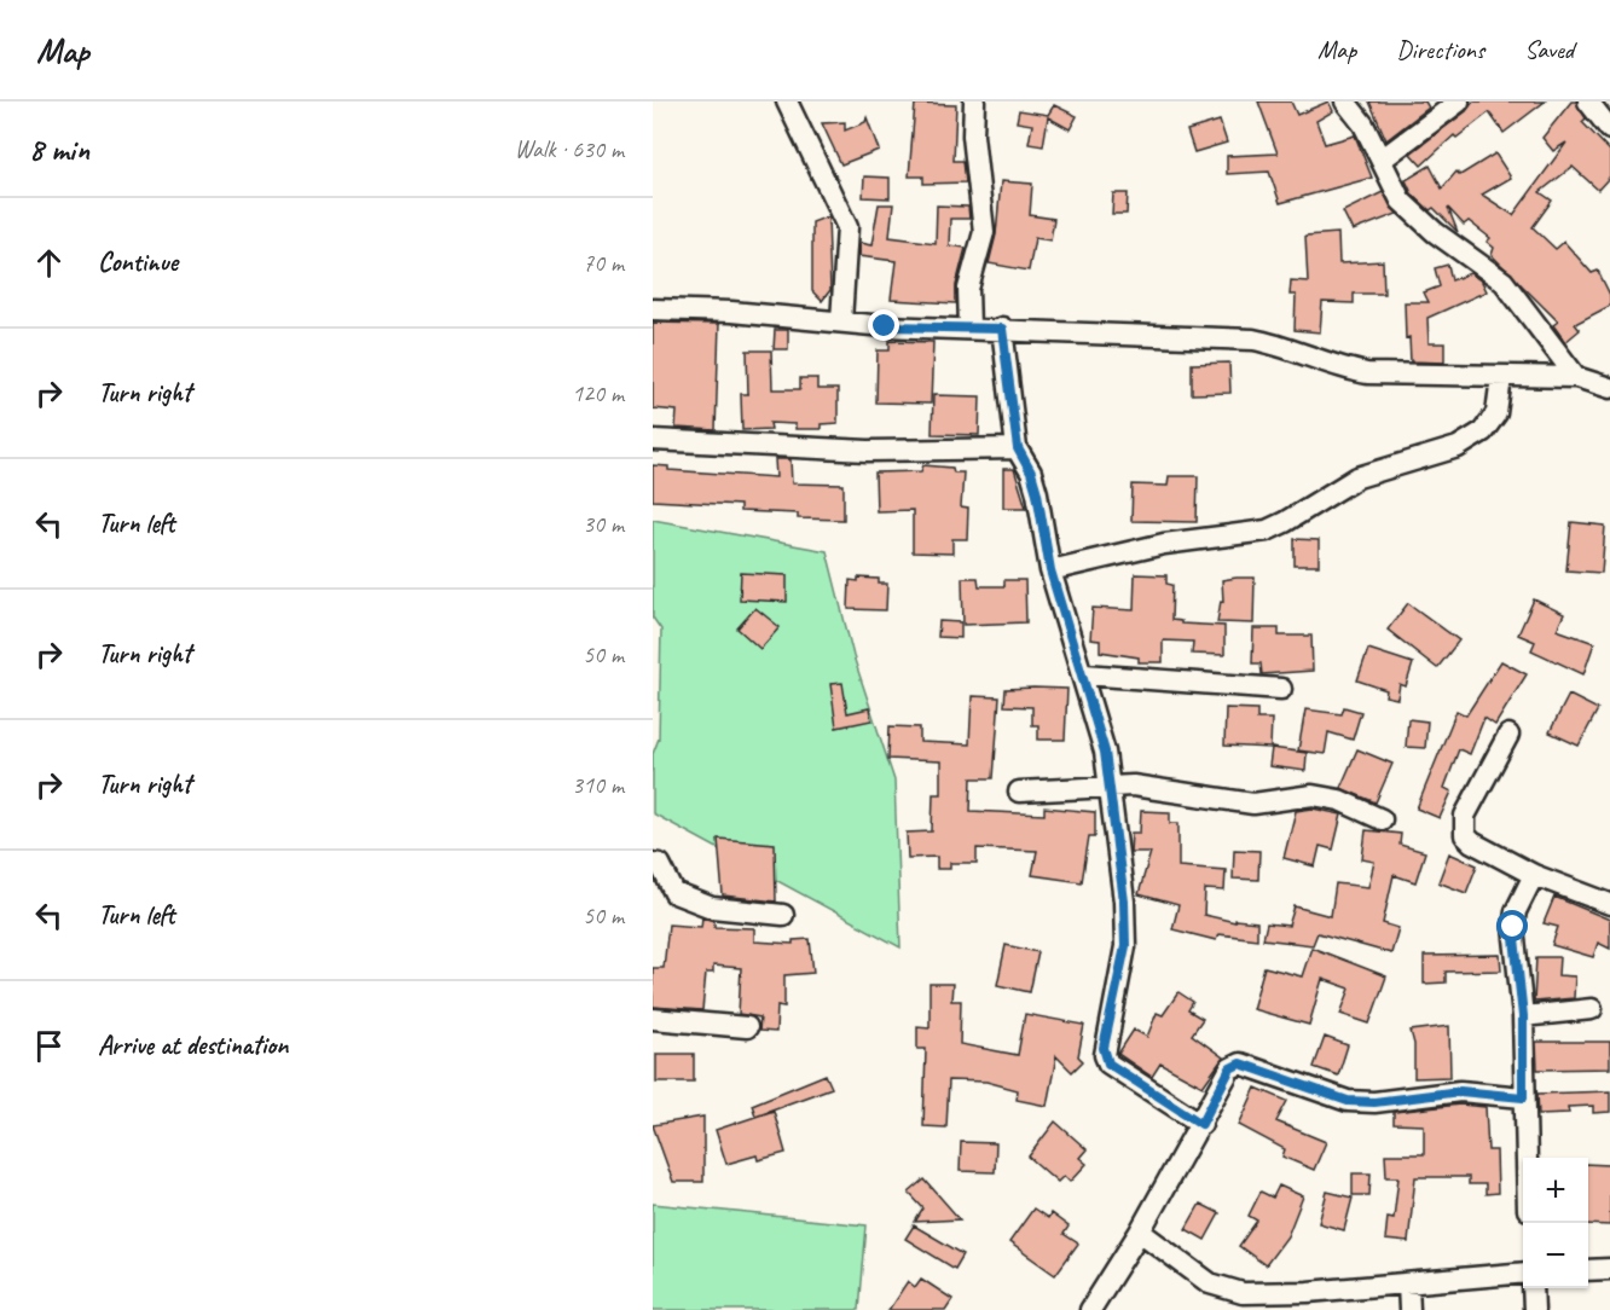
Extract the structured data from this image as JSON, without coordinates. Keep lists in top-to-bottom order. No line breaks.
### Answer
{"page":{"header":"Map","nav":["Map","Directions","Saved"],"heading":["8 min","Walk · 630 m"],"list":[["Continue","70 m"],["Turn right","120 m"],["Turn left","30 m"],["Turn right","50 m"],["Turn right","310 m"],["Turn left","50 m"],"Arrive at destination"],"map_buttons":["+","−"]}}
